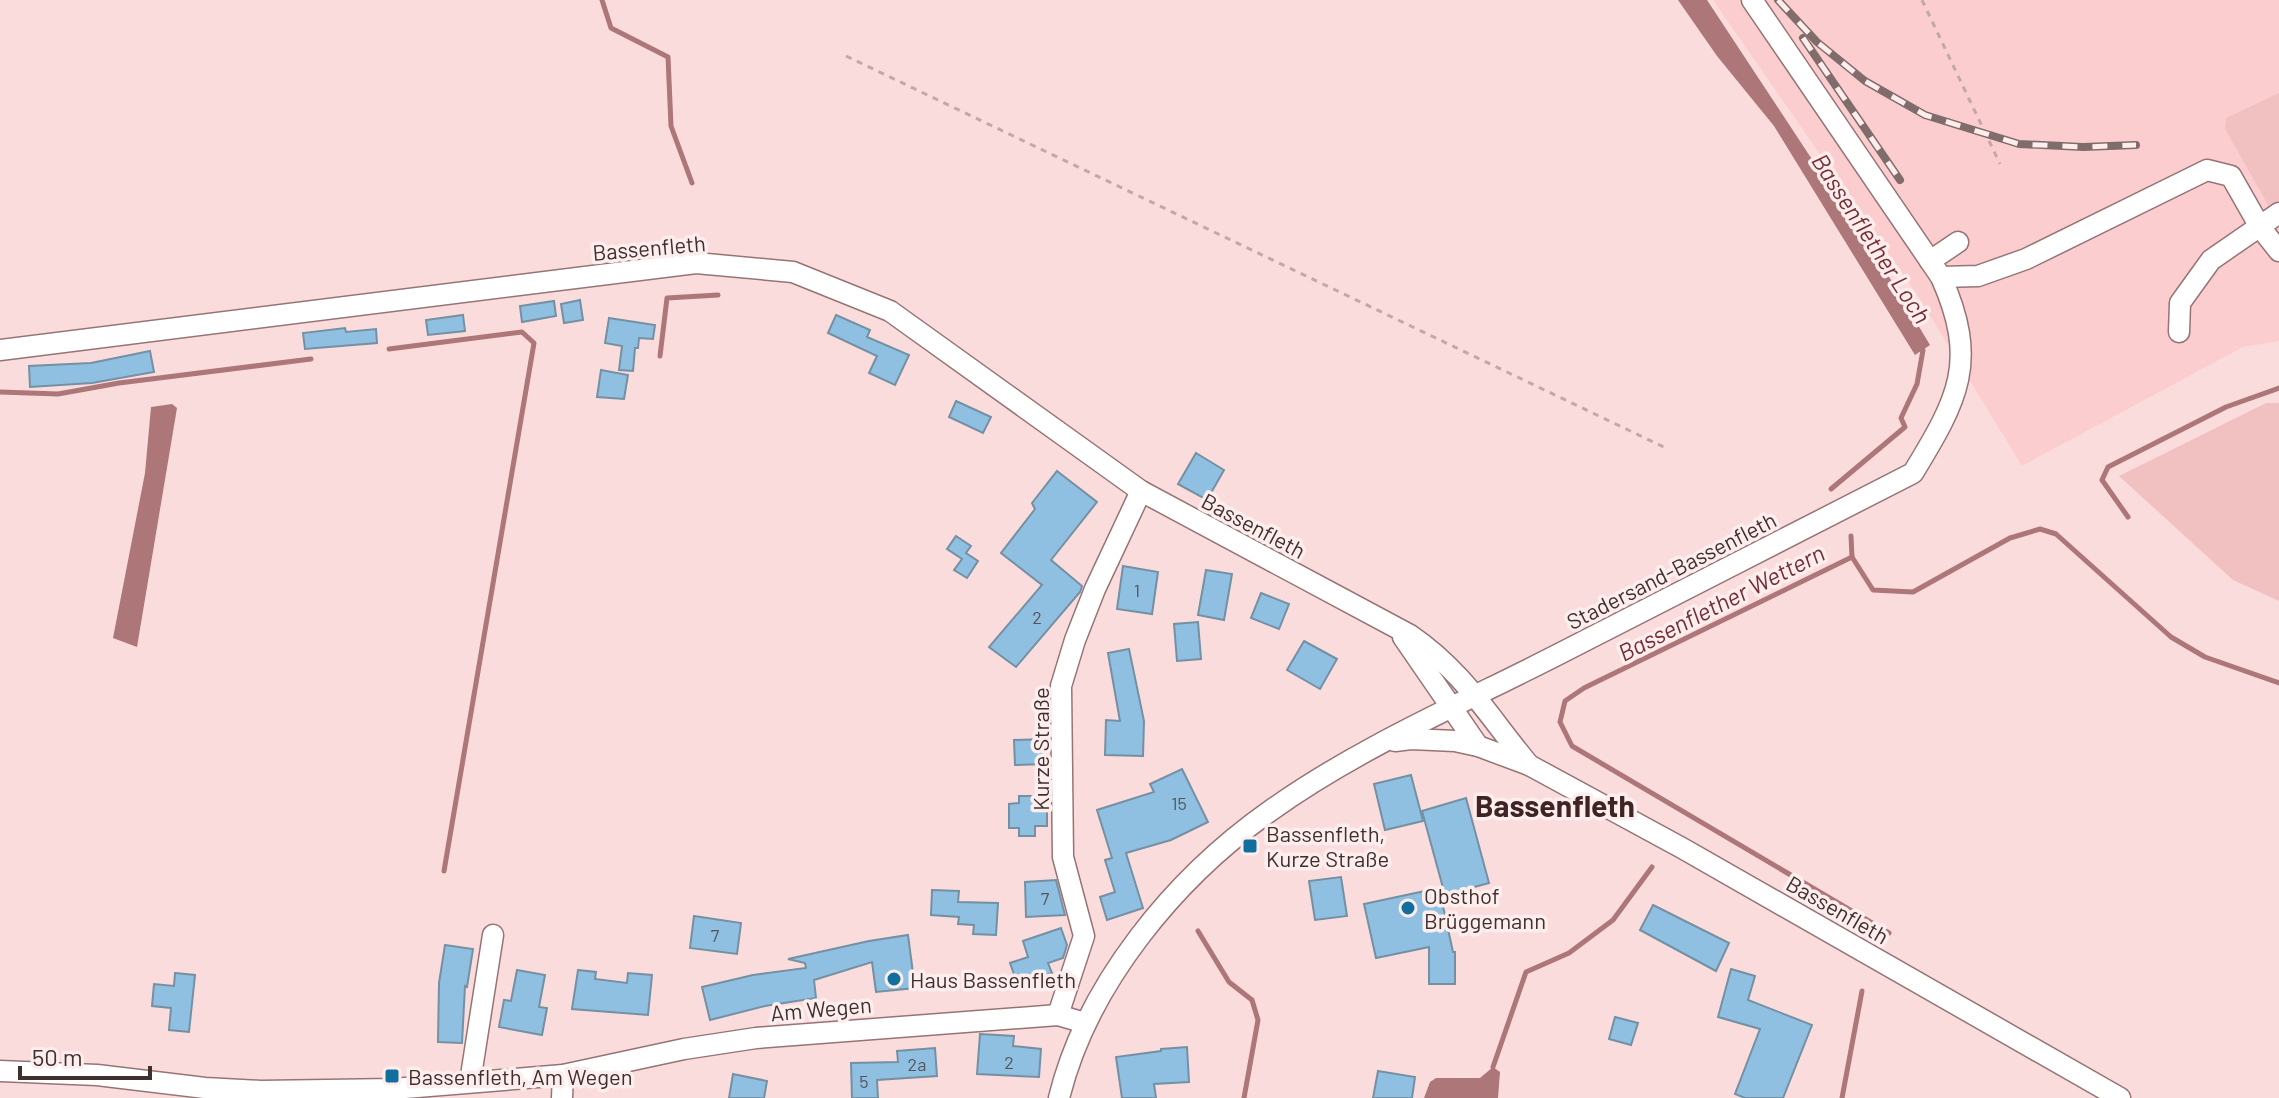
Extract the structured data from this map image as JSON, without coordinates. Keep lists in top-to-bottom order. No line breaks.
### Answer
{"streets":{"street":["Bassenfleth","Stadersand-Bassenfleth","Kurze Straße","Am Wegen"]},"crossings":[["Bassenfleth","Stadersand-Bassenfleth"],["Bassenfleth","Kurze Straße"],["Stadersand-Bassenfleth","Am Wegen"],["Kurze Straße","Am Wegen"]],"districts":["Bassenfleth"],"water":["Bassenflether Loch","Bassenflether Wettern"],"places":{"transit":["Bassenfleth, Kurze Straße","Bassenfleth, Am Wegen"],"other":["Obsthof Brüggemann","Haus Bassenfleth"]},"house_numbers":["1","2","15","7","7","2","2a","5"],"scale_bar":"50 m"}
